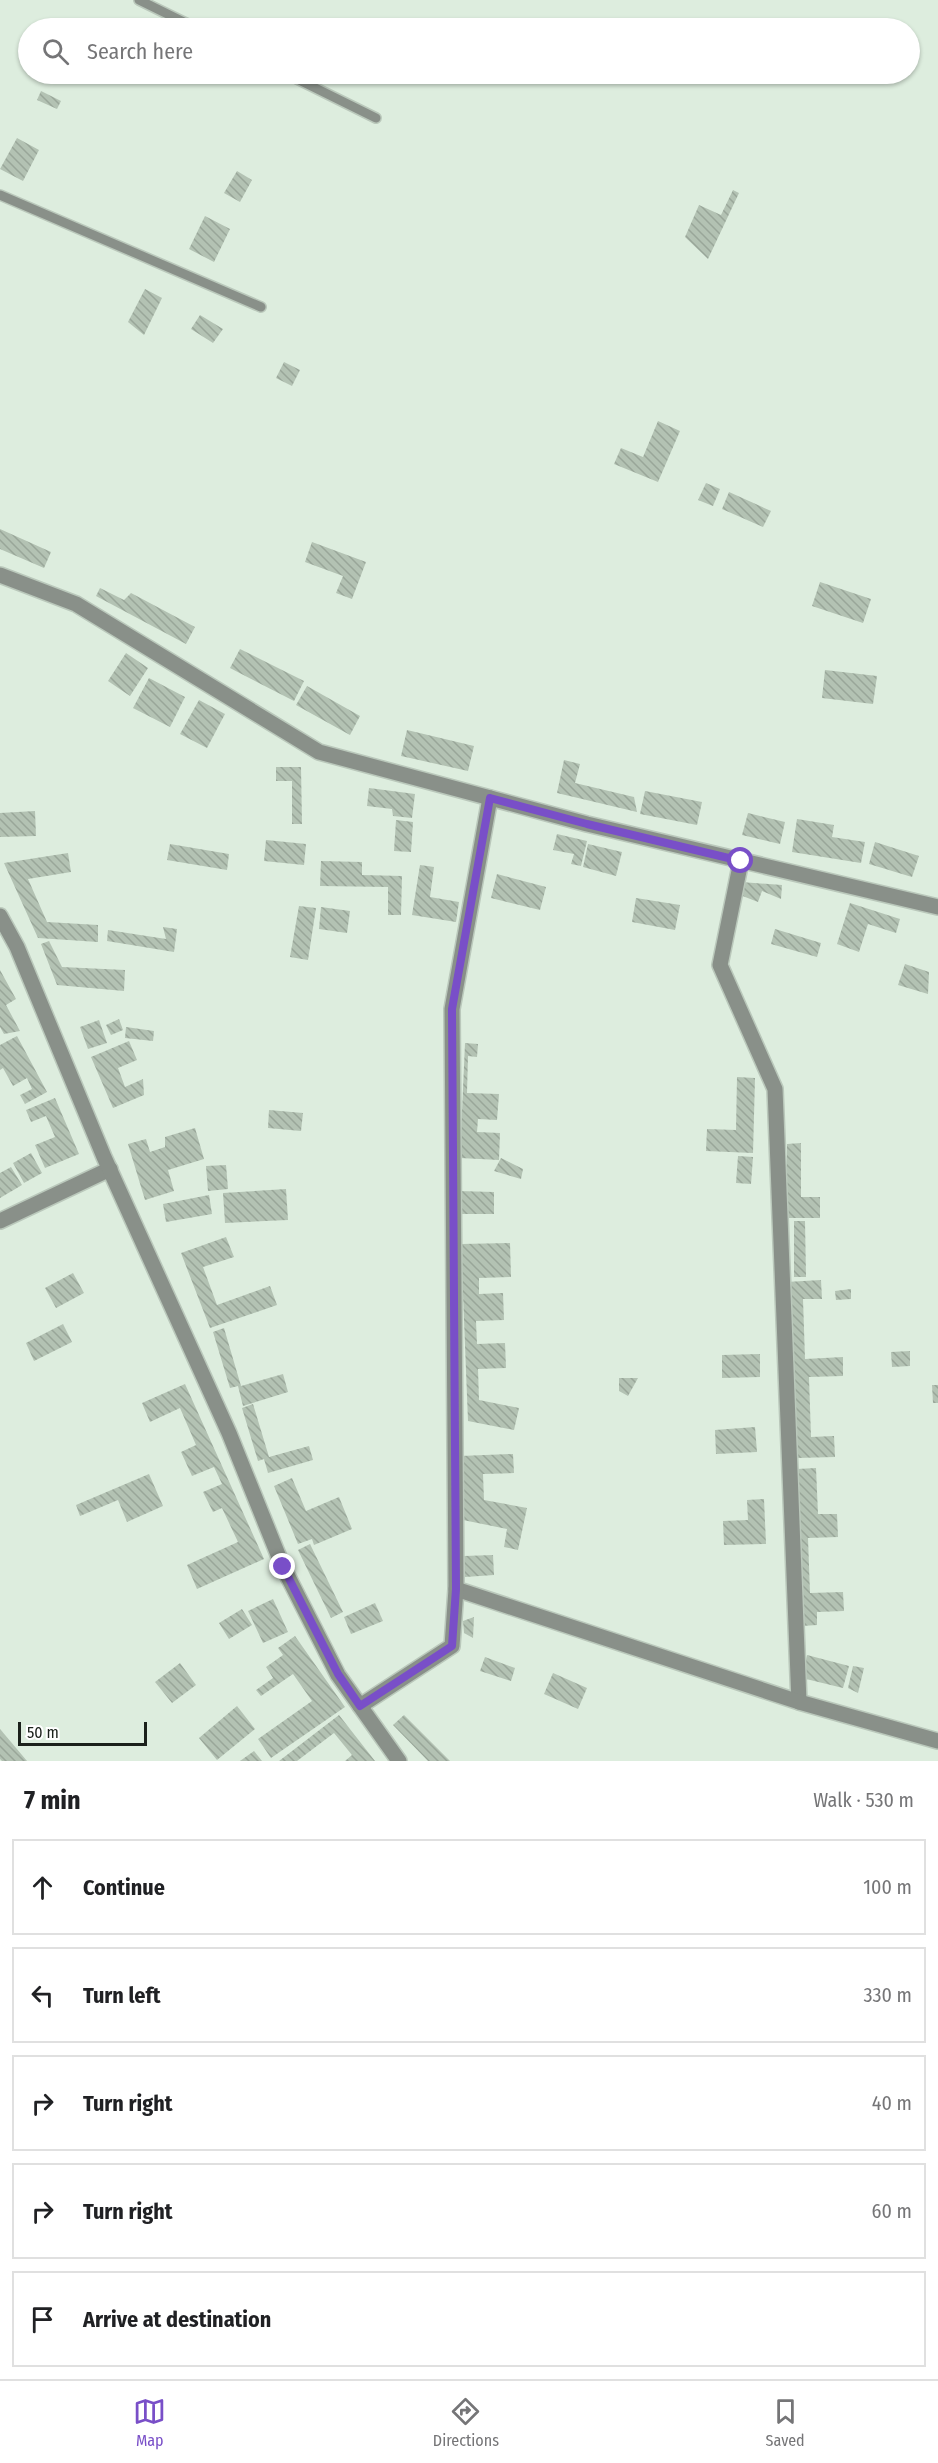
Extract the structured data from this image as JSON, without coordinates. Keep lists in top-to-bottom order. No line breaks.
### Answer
{"scale_bar":"50 m","page":{"search":"Search here","scale":"50 m","heading":["7 min","Walk · 530 m"],"list":[["Continue","100 m"],["Turn left","330 m"],["Turn right","40 m"],["Turn right","60 m"],"Arrive at destination"],"nav":["Map","Directions","Saved"]}}
